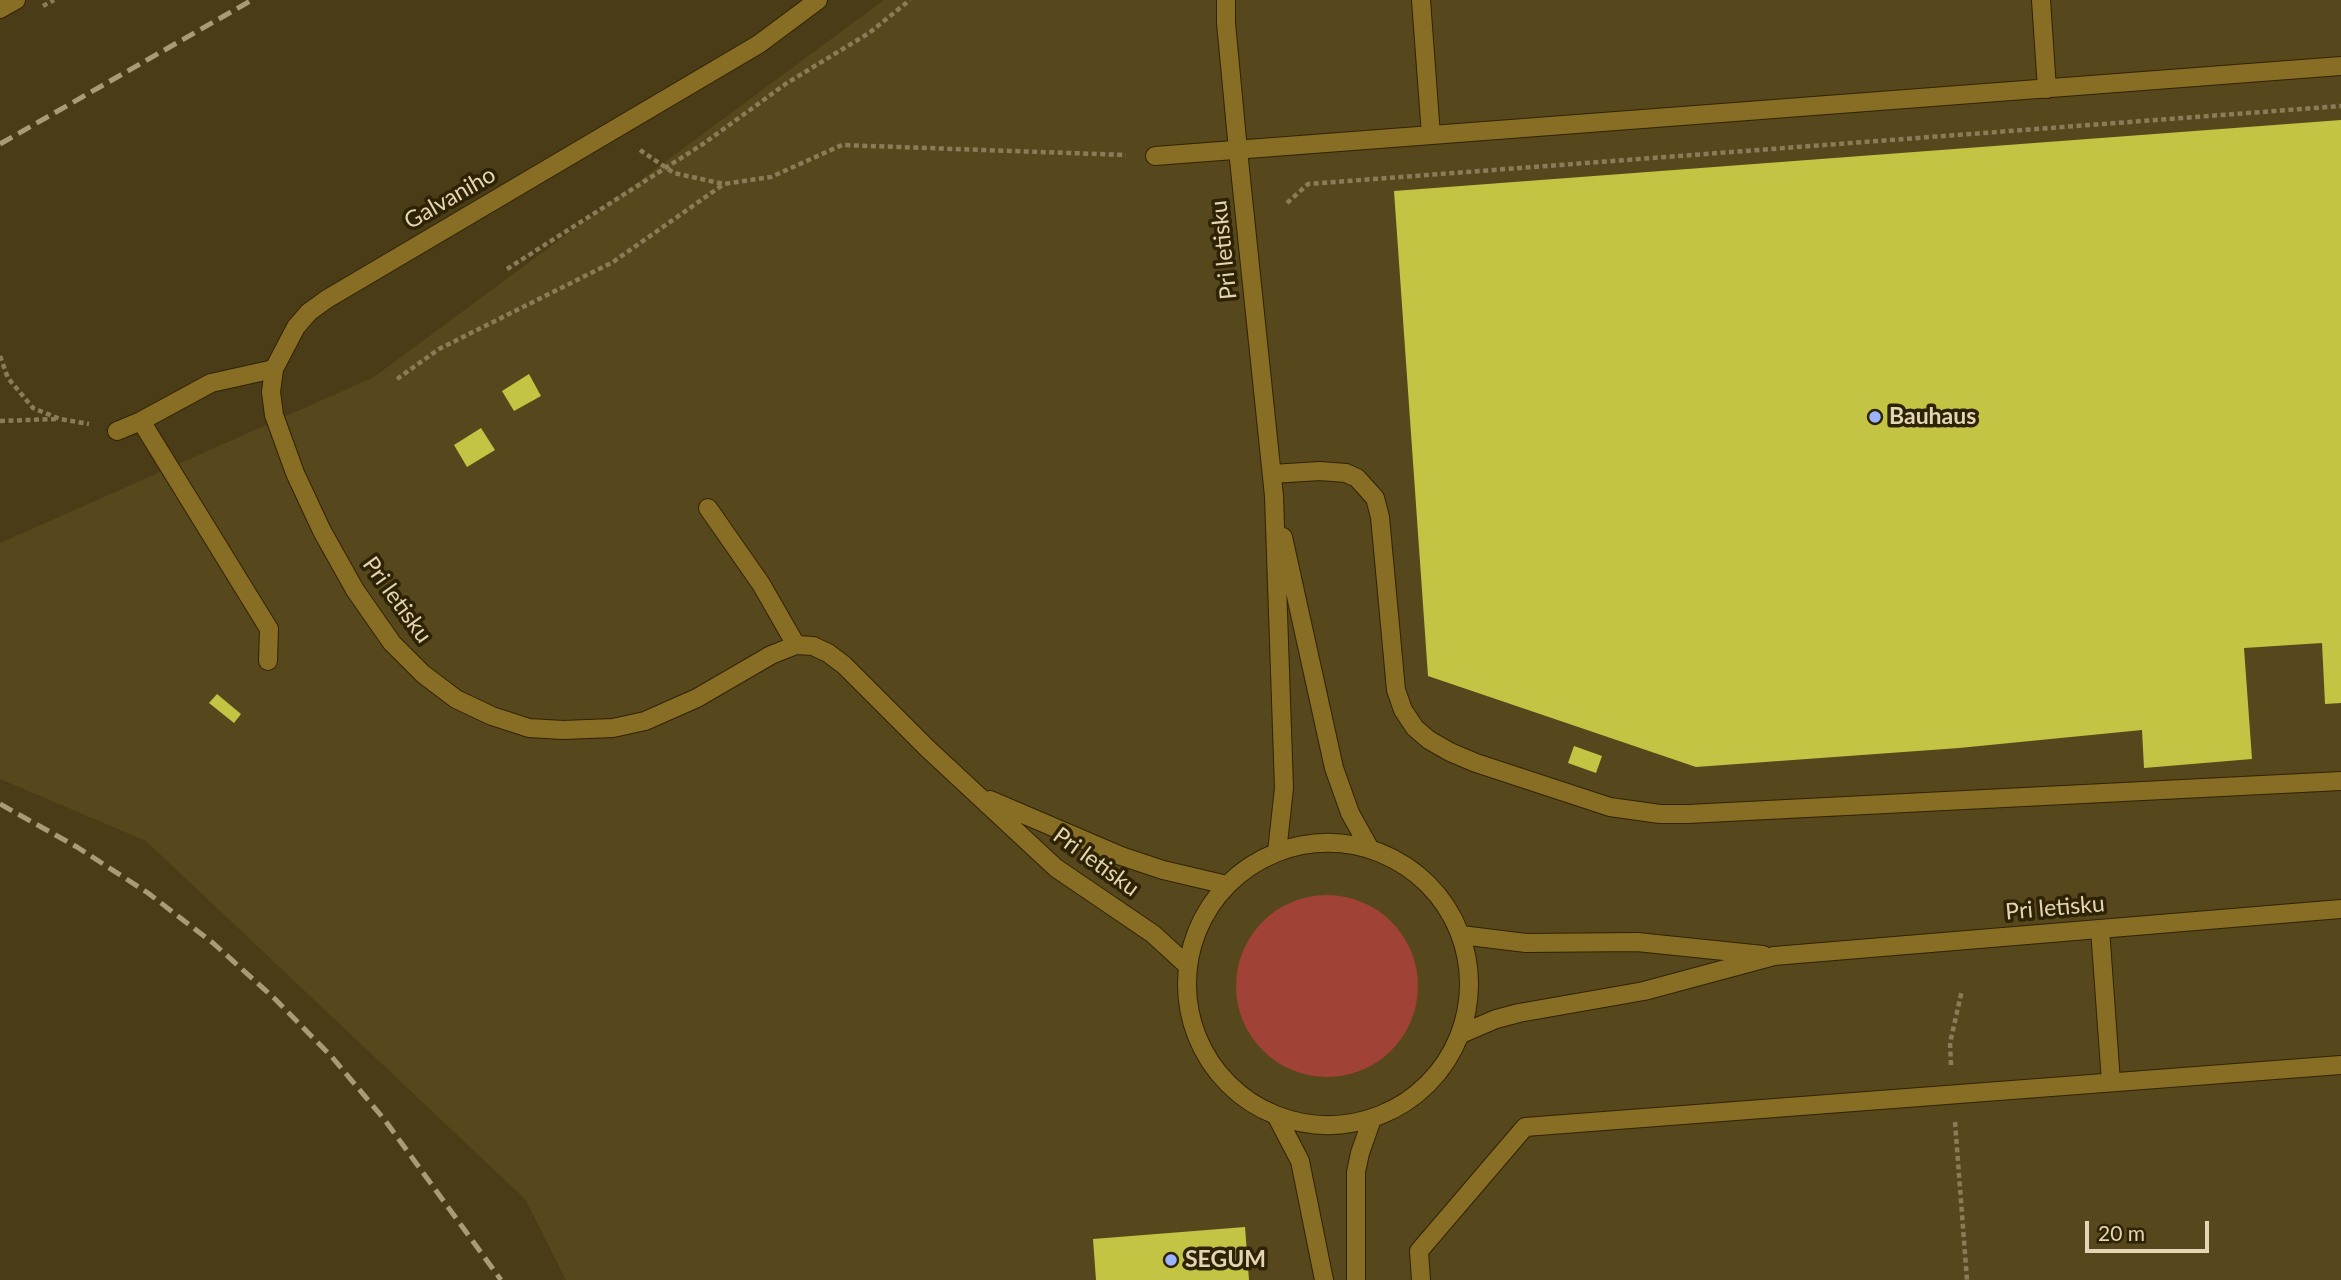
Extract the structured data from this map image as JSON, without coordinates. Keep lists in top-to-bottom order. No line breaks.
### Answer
{"streets":{"street":["Galvaniho","Pri letisku"]},"crossings":[["Galvaniho","Pri letisku"]],"places":["Bauhaus","SEGUM"],"scale_bar":"20 m"}
